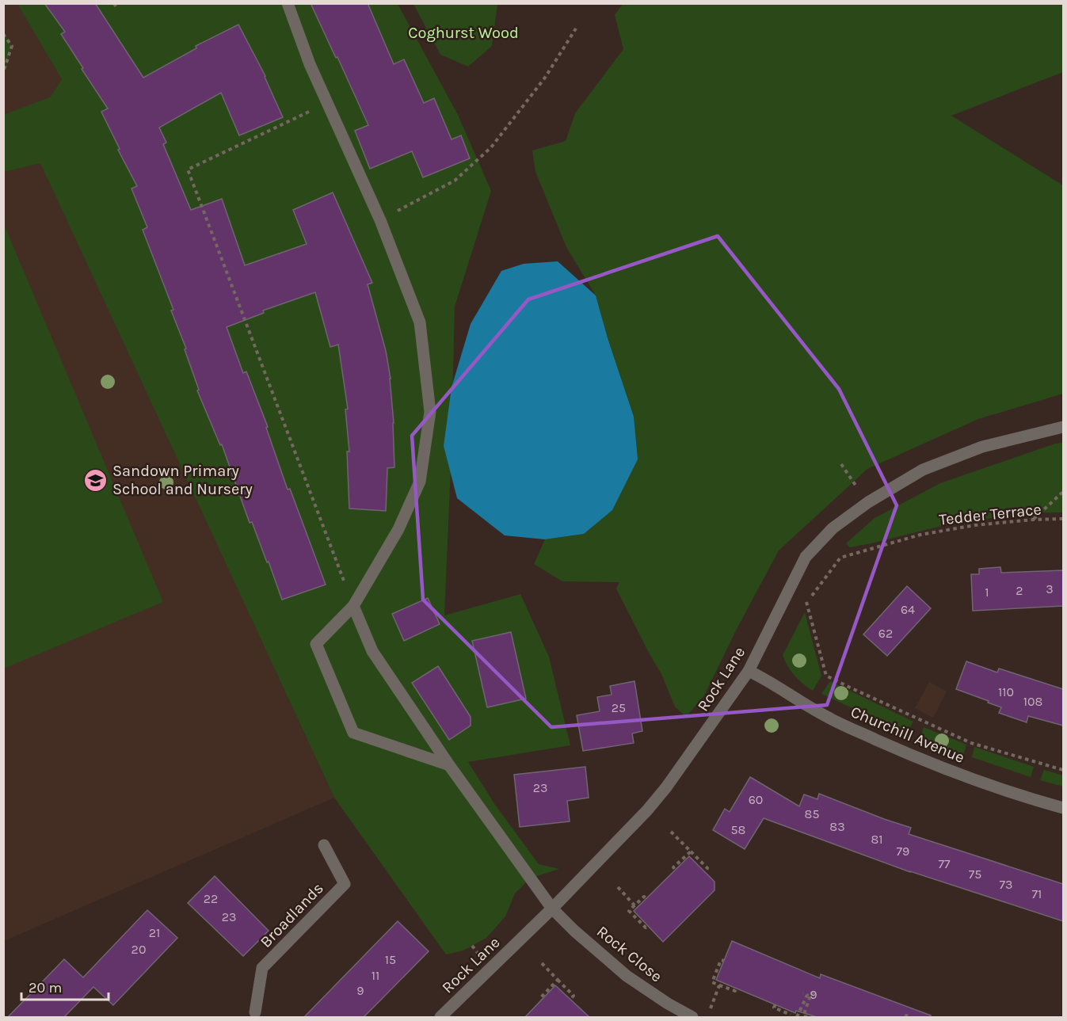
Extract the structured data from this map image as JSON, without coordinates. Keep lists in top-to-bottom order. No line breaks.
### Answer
{"streets":{"street":["Rock Lane","Churchill Avenue","Broadlands","Rock Close"],"path":["Tedder Terrace"]},"crossings":[["Rock Lane","Churchill Avenue"],["Rock Lane","Rock Close"]],"parks":["Coghurst Wood"],"places":{"school or university":["Sandown Primary School and Nursery"]},"house_numbers":["3","2","1","64","62","110","108","25","23","60","85","83","58","81","79","77","75","73","71","22","23","21","20","15","11","9","9"],"scale_bar":"20 m"}
